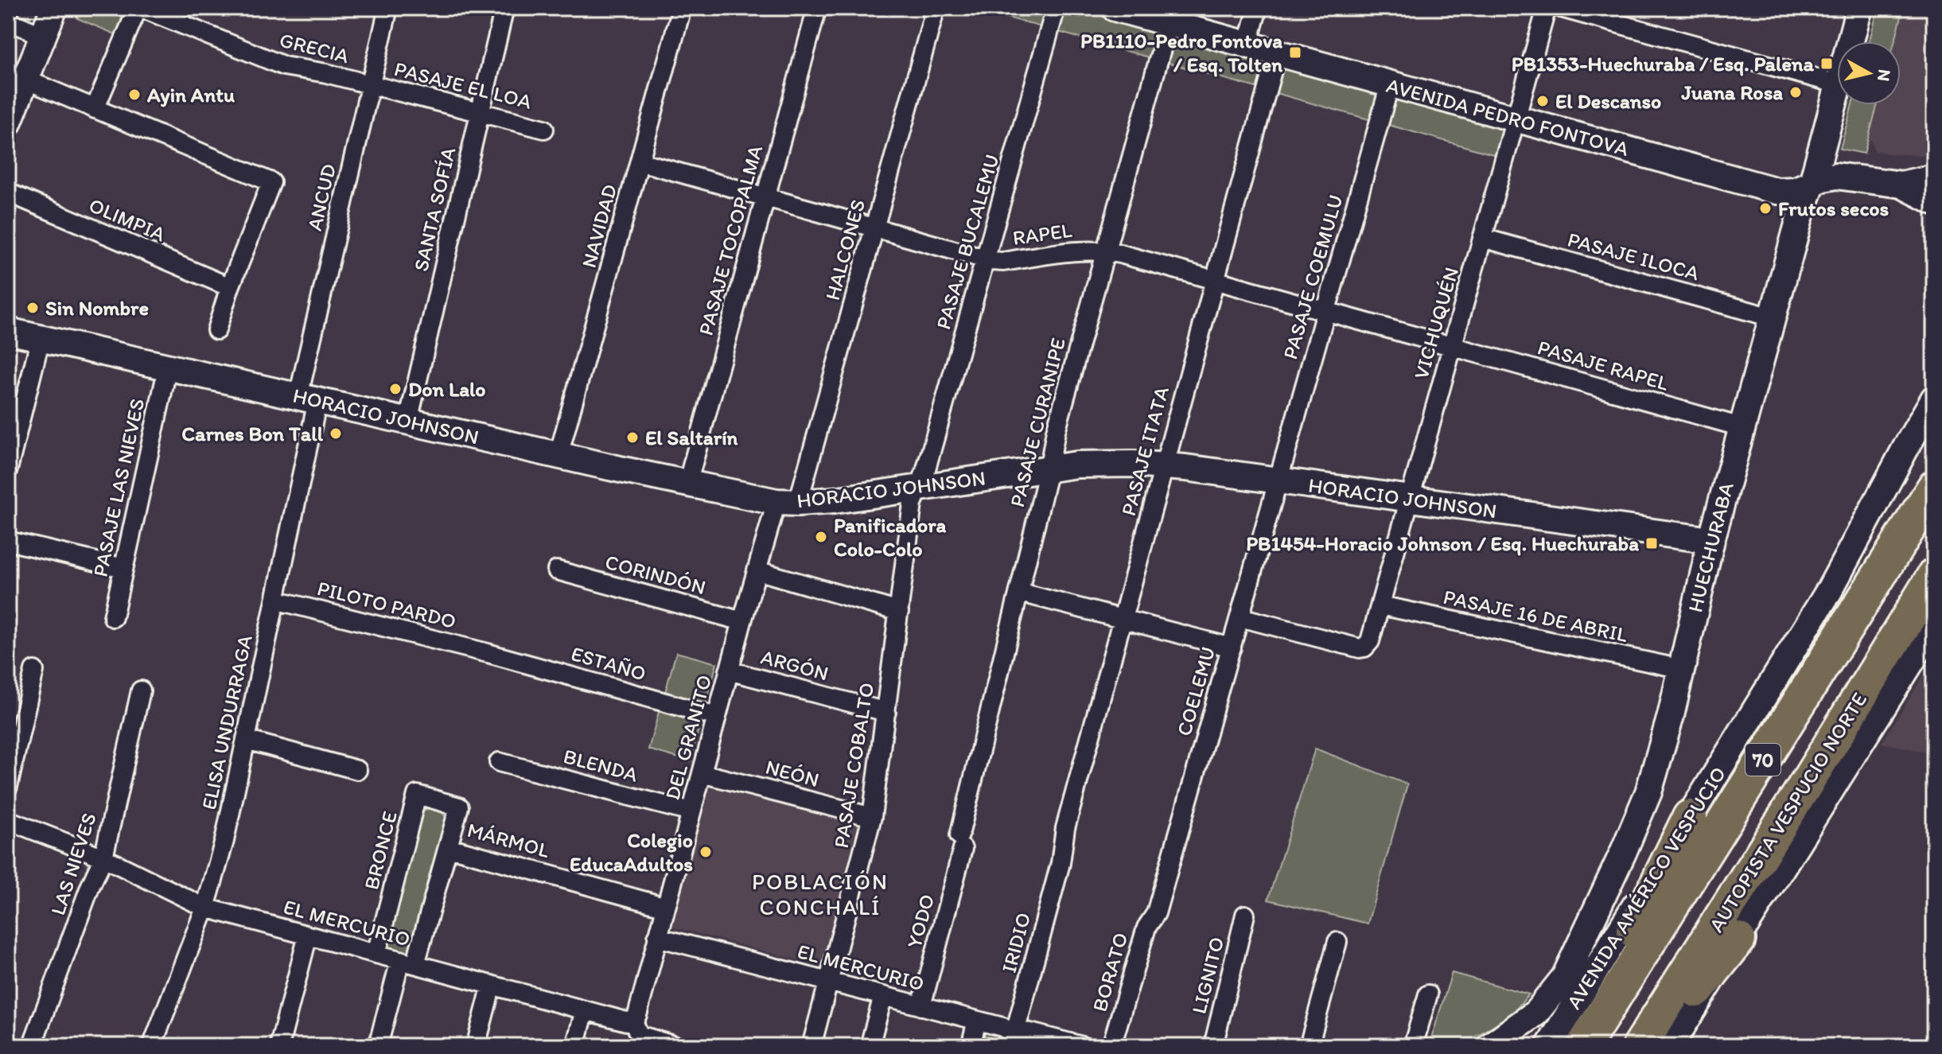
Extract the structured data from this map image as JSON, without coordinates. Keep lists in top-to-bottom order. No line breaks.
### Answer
{"streets":{"highway":["70","AUTOPISTA VESPUCIO NORTE"],"street":["GRECIA","PASAJE EL LOA","AVENIDA PEDRO FONTOVA","ANCUD","SANTA SOFÍA","OLIMPIA","NAVIDAD","RAPEL","PASAJE TOCOPALMA","PASAJE BUCALEMU","HALCONES","PASAJE ILOCA","PASAJE COEMULU","VICHUQUÉN","PASAJE RAPEL","HORACIO JOHNSON","PASAJE CURANIPE","PASAJE ITATA","PASAJE LAS NIEVES","HUECHURABA","CORINDÓN","PILOTO PARDO","PASAJE 16 DE ABRIL","ESTAÑO","ARGÓN","COELEMU","ELISA UNDURRAGA","DEL GRANITO","BLENDA","PASAJE COBALTO","NEÓN","MÁRMOL","BRONCE","LAS NIEVES","AVENIDA AMÉRICO VESPUCIO","YODO","EL MERCURIO","IRIDIO","BORATO","LIGNITO"]},"crossings":[["GRECIA","PASAJE EL LOA"],["GRECIA","ANCUD"],["PASAJE EL LOA","ANCUD"],["PASAJE EL LOA","SANTA SOFÍA"],["AVENIDA PEDRO FONTOVA","PASAJE COEMULU"],["AVENIDA PEDRO FONTOVA","VICHUQUÉN"],["AVENIDA PEDRO FONTOVA","PASAJE CURANIPE"],["AVENIDA PEDRO FONTOVA","PASAJE ITATA"],["AVENIDA PEDRO FONTOVA","HUECHURABA"],["ANCUD","HORACIO JOHNSON"],["ANCUD","ELISA UNDURRAGA"],["SANTA SOFÍA","HORACIO JOHNSON"],["NAVIDAD","RAPEL"],["NAVIDAD","HORACIO JOHNSON"],["RAPEL","PASAJE TOCOPALMA"],["RAPEL","PASAJE BUCALEMU"],["RAPEL","HALCONES"],["RAPEL","PASAJE COEMULU"],["RAPEL","VICHUQUÉN"],["RAPEL","PASAJE RAPEL"],["RAPEL","PASAJE CURANIPE"],["RAPEL","PASAJE ITATA"],["PASAJE TOCOPALMA","HORACIO JOHNSON"],["PASAJE BUCALEMU","HORACIO JOHNSON"],["PASAJE BUCALEMU","PASAJE COBALTO"],["HALCONES","HORACIO JOHNSON"],["HALCONES","DEL GRANITO"],["PASAJE ILOCA","VICHUQUÉN"],["PASAJE ILOCA","HUECHURABA"],["PASAJE COEMULU","HORACIO JOHNSON"],["PASAJE COEMULU","COELEMU"],["VICHUQUÉN","PASAJE RAPEL"],["VICHUQUÉN","HORACIO JOHNSON"],["VICHUQUÉN","PASAJE 16 DE ABRIL"],["VICHUQUÉN","COELEMU"],["PASAJE RAPEL","HUECHURABA"],["HORACIO JOHNSON","PASAJE CURANIPE"],["HORACIO JOHNSON","PASAJE ITATA"],["HORACIO JOHNSON","PASAJE LAS NIEVES"],["HORACIO JOHNSON","HUECHURABA"],["HORACIO JOHNSON","COELEMU"],["HORACIO JOHNSON","ELISA UNDURRAGA"],["HORACIO JOHNSON","DEL GRANITO"],["HORACIO JOHNSON","PASAJE COBALTO"],["PASAJE CURANIPE","YODO"],["PASAJE ITATA","IRIDIO"],["HUECHURABA","PASAJE 16 DE ABRIL"],["CORINDÓN","DEL GRANITO"],["PILOTO PARDO","ESTAÑO"],["PILOTO PARDO","ELISA UNDURRAGA"],["ESTAÑO","DEL GRANITO"],["ARGÓN","DEL GRANITO"],["ARGÓN","PASAJE COBALTO"],["COELEMU","BORATO"],["ELISA UNDURRAGA","EL MERCURIO"],["DEL GRANITO","BLENDA"],["DEL GRANITO","NEÓN"],["DEL GRANITO","MÁRMOL"],["DEL GRANITO","EL MERCURIO"],["PASAJE COBALTO","NEÓN"],["PASAJE COBALTO","EL MERCURIO"],["MÁRMOL","BRONCE"],["BRONCE","EL MERCURIO"],["LAS NIEVES","EL MERCURIO"],["YODO","EL MERCURIO"],["EL MERCURIO","IRIDIO"]],"districts":["POBLACIÓN CONCHALÍ"],"places":{"transit":["PB1110-Pedro Fontova / Esq. Tolten","PB1353-Huechuraba / Esq. Palena","PB1454-Horacio Johnson / Esq. Huechuraba"],"other":["Juana Rosa","Ayin Antu","El Descanso","Frutos secos","Sin Nombre","Don Lalo","Carnes Bon Tall","El Saltarín","Panificadora Colo-Colo","Colegio EducaAdultos"]},"north":"right"}
